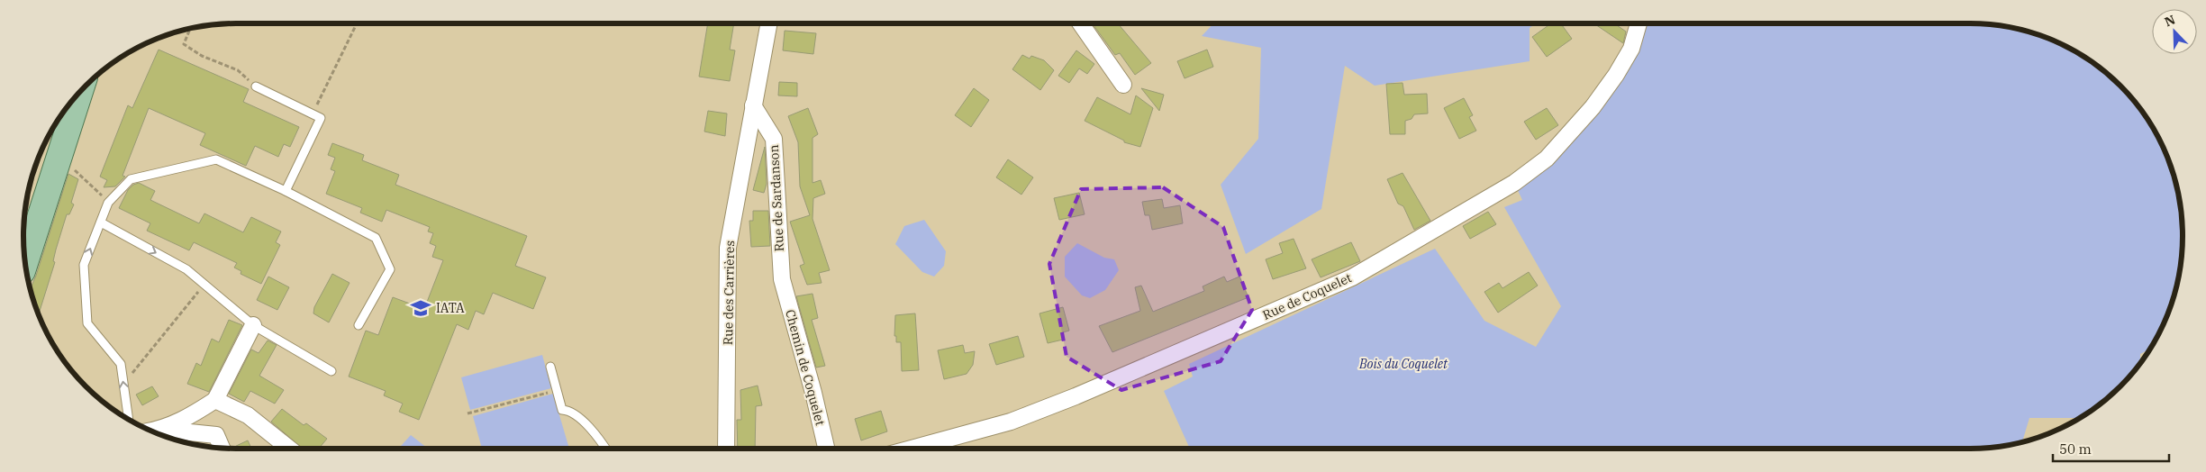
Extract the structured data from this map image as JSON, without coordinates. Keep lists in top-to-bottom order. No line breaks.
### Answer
{"streets":{"street":["Rue de Sardanson","Rue des Carrières","Rue de Coquelet","Chemin de Coquelet"]},"crossings":[["Rue de Sardanson","Rue des Carrières"],["Rue de Sardanson","Chemin de Coquelet"]],"parks":["Bois du Coquelet"],"places":{"school or university":["IATA"]},"scale_bar":"50 m","north":"top left"}
